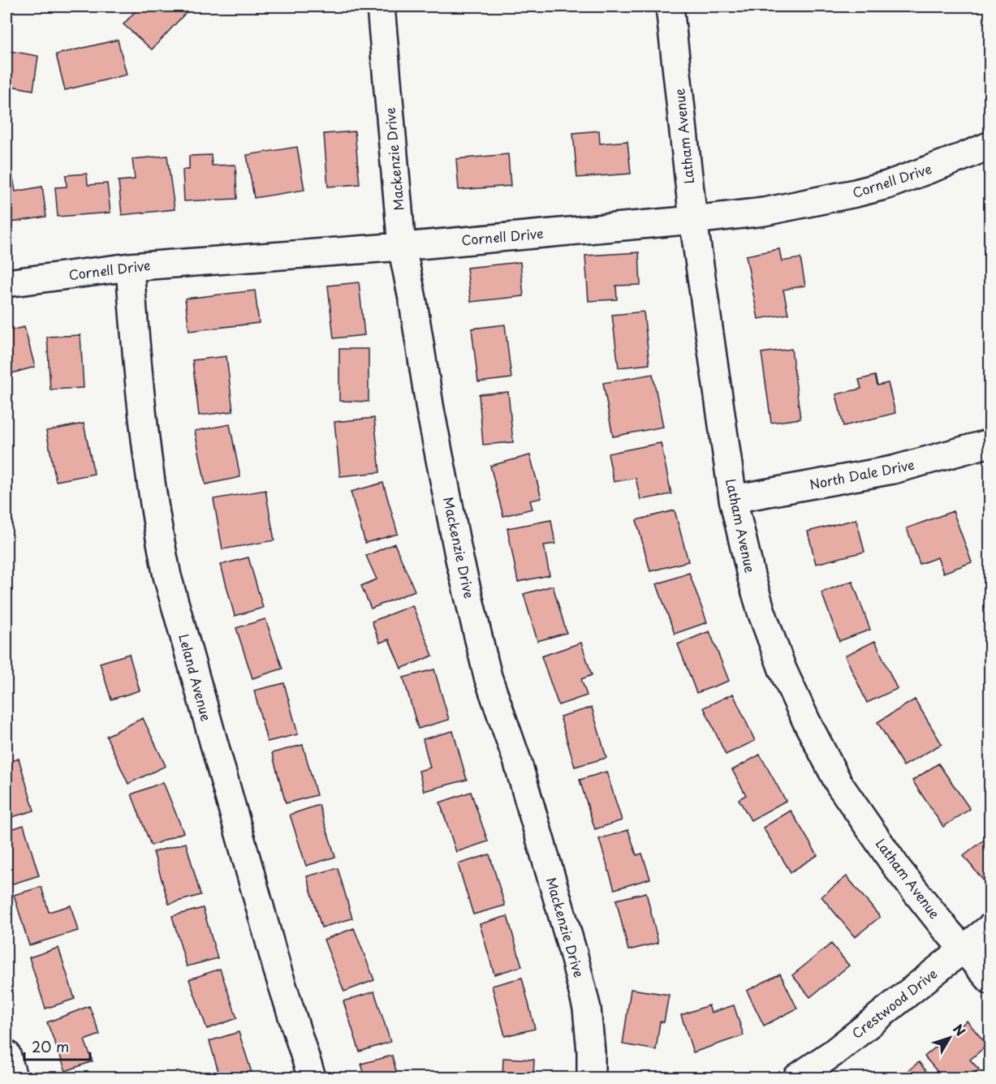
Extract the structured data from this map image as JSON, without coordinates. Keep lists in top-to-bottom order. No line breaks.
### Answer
{"streets":{"street":["Latham Avenue","Mackenzie Drive","Cornell Drive","North Dale Drive","Leland Avenue","Crestwood Drive"]},"crossings":[["Latham Avenue","Cornell Drive"],["Latham Avenue","North Dale Drive"],["Latham Avenue","Crestwood Drive"],["Mackenzie Drive","Cornell Drive"],["Cornell Drive","Leland Avenue"]],"scale_bar":"20 m","north":"top right"}
